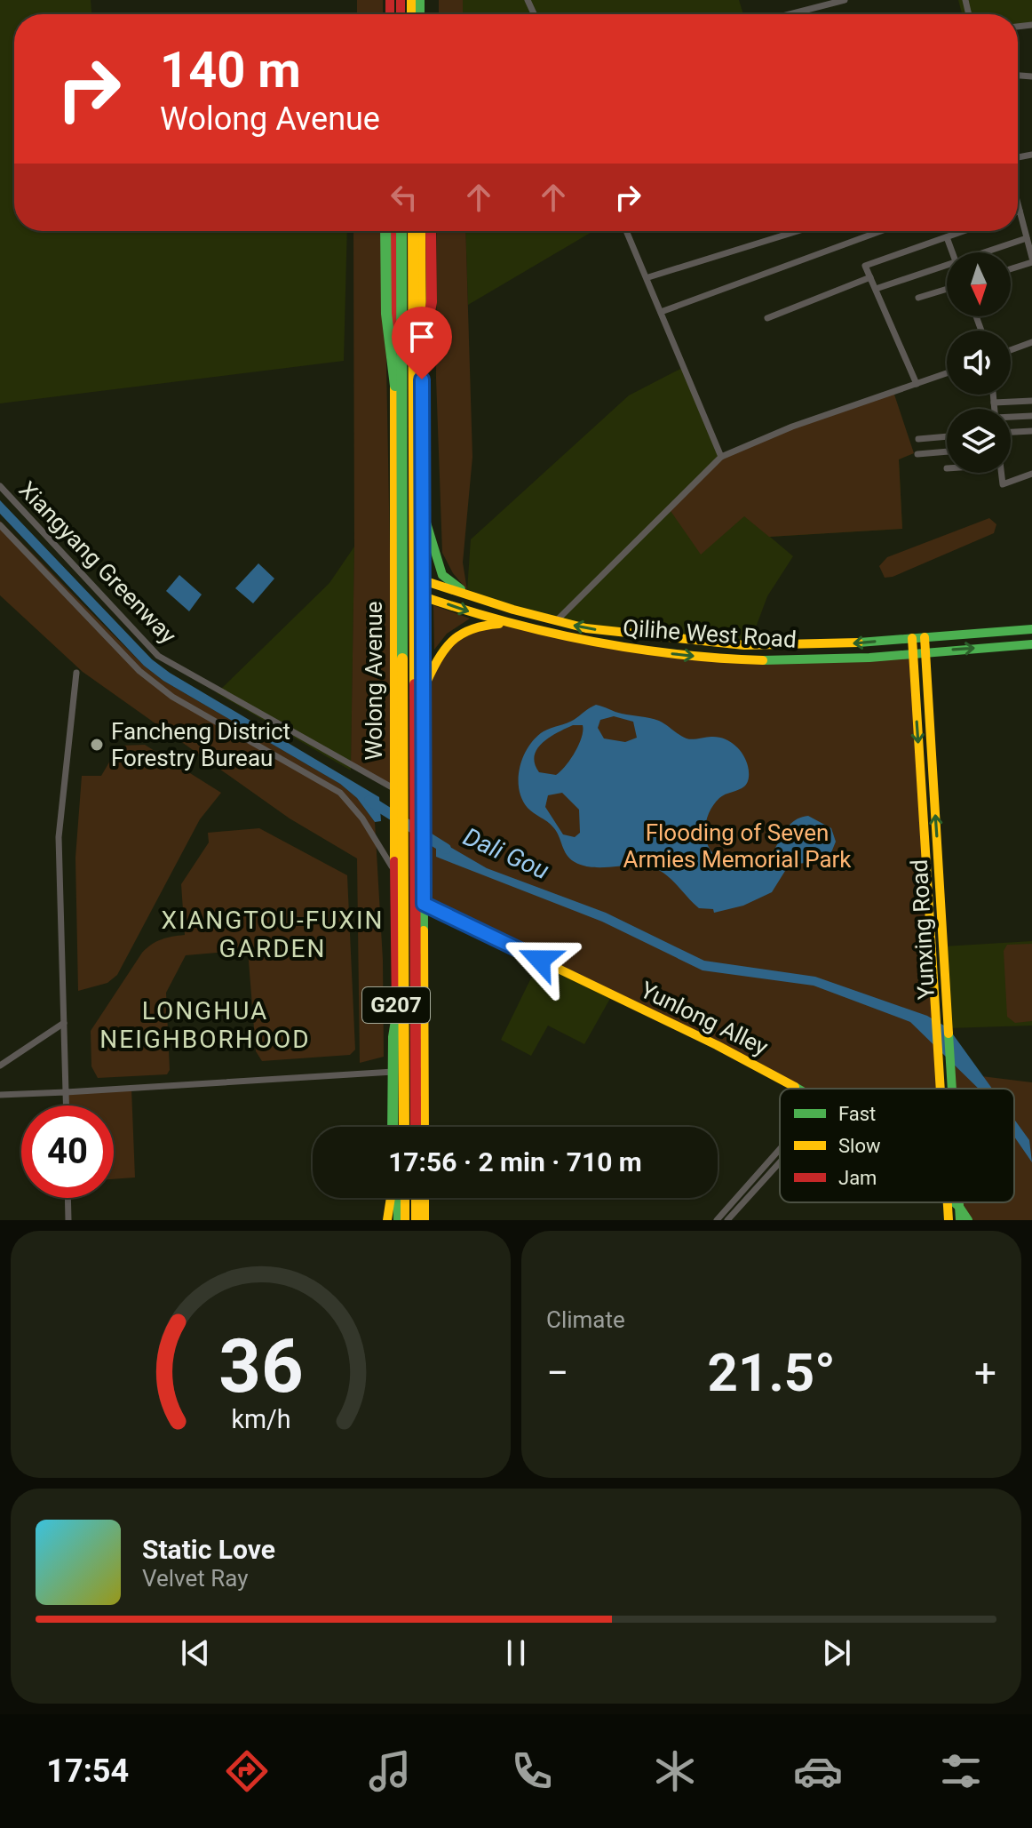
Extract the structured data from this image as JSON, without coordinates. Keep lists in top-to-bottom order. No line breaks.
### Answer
{"streets":{"main road":["Qilihe West Road","Wolong Avenue","Yunxing Road","G207","Yunlong Alley"],"street":["Xiangyang Greenway"]},"crossings":[["Xiangyang Greenway","Wolong Avenue"],["Qilihe West Road","Wolong Avenue"],["Qilihe West Road","Yunxing Road"],["Qilihe West Road","G207"],["Yunxing Road","Yunlong Alley"],["G207","Yunlong Alley"]],"districts":["XIANGTOU-FUXIN GARDEN","LONGHUA NEIGHBORHOOD"],"water":["Dali Gou"],"parks":["Flooding of Seven Armies Memorial Park"],"places":["Fancheng District Forestry Bureau"],"legend":["Fast","Slow","Jam"],"north":"bottom","page":{"turn":["140 m","Wolong Avenue"],"limit":"40","trip":"17:56 · 2 min · 710 m","tile":"Climate","heat":["−","21.5°","+"],"song":["Static Love","Velvet Ray"],"tabs":"17:54","gauge":["36","km/h"]}}
